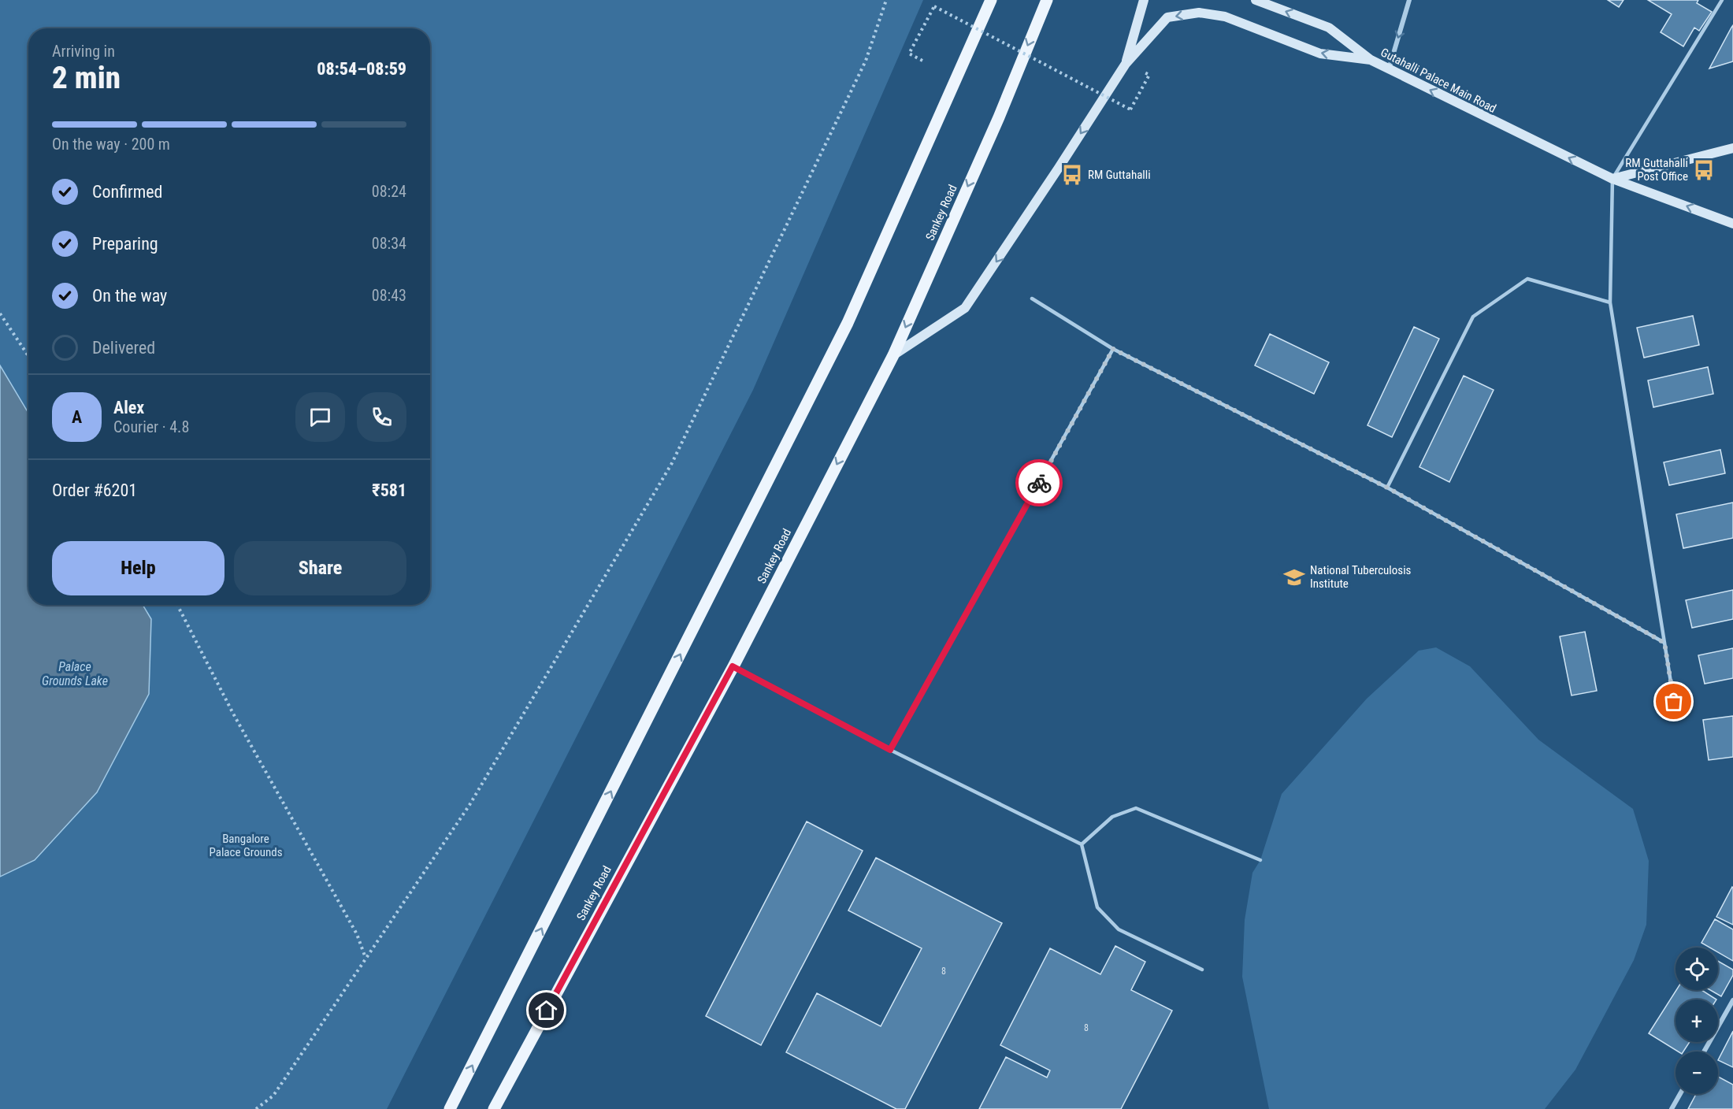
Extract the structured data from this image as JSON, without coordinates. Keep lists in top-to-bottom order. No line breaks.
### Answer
{"streets":{"main road":["Sankey Road"],"street":["Gutahalli Palace Main Road"]},"one_way":["Gutahalli Palace Main Road"],"water":["Palace Grounds Lake"],"parks":["Bangalore Palace Grounds"],"places":{"bus stop":["RM Guttahalli Post Office","RM Guttahalli"],"school or university":["National Tuberculosis Institute"]},"house_numbers":["8","8"],"page":{"heading":["2 min","Arriving in","08:54–08:59"],"panel":["Alex","Courier · 4.8","Order #6201","₹581"],"bar":"On the way · 200 m","list":[["Confirmed","08:24"],["Preparing","08:34"],["On the way","08:43"],"Delivered"],"round":"A","buttons":["Help","Share"],"map_buttons":["+","−"]}}
